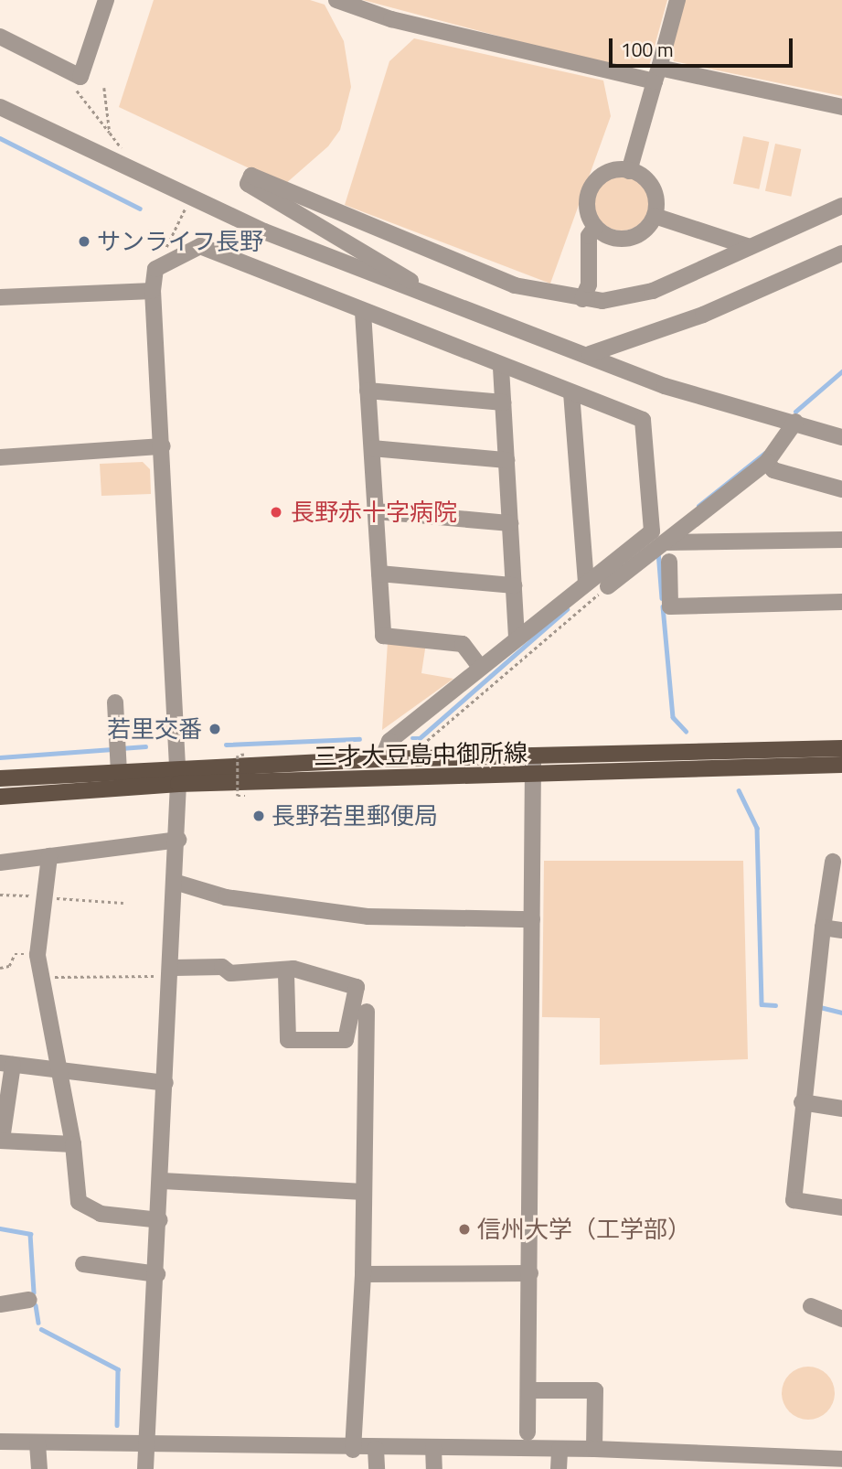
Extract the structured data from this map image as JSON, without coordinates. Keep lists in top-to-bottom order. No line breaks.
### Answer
{"streets":{"main road":["三才大豆島中御所線"]},"places":["サンライフ長野","長野赤十字病院","若里交番","長野若里郵便局","信州大学（工学部）"],"scale_bar":"100 m"}
